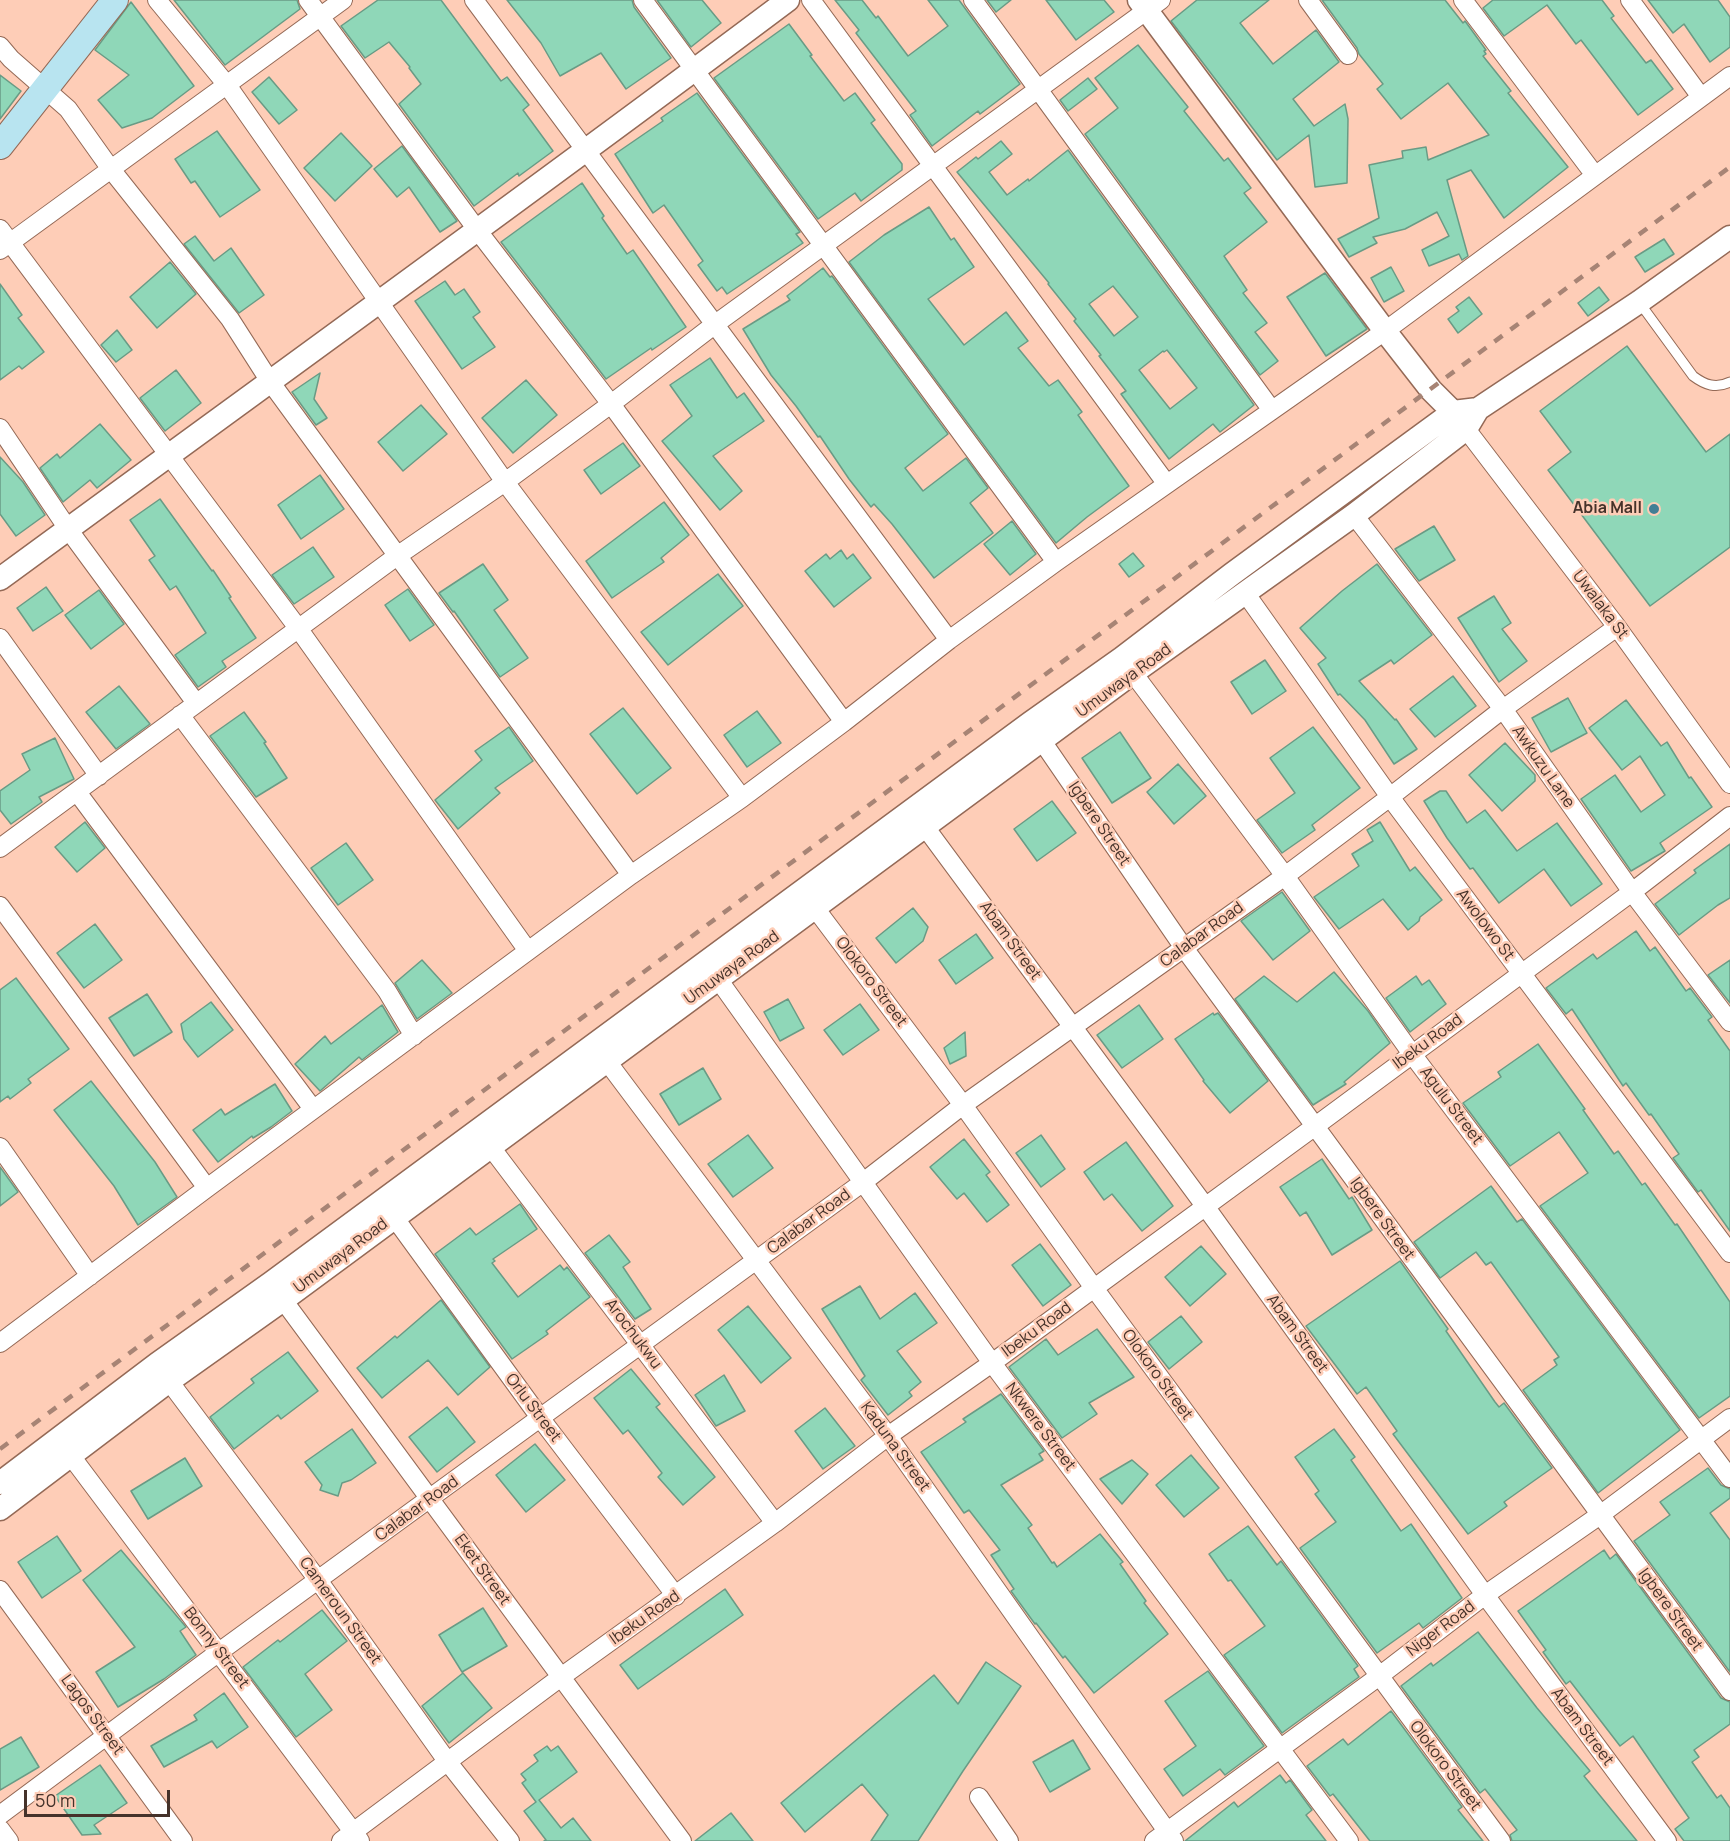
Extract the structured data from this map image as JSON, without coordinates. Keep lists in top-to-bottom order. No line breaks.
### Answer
{"streets":{"street":["Uwalaka St","Umuwaya Road","Awkuzu Lane","Igbere Street","Awolowo St","Calabar Road","Abam Street","Olokoro Street","Ibeku Road","Agulu Street","Arochukwu","Orlu Street","Nkwere Street","Kaduna Street","Eket Street","Cameroun Street","Niger Road","Bonny Street","Lagos Street"]},"crossings":[["Uwalaka St","Umuwaya Road"],["Uwalaka St","Calabar Road"],["Umuwaya Road","Awkuzu Lane"],["Umuwaya Road","Igbere Street"],["Umuwaya Road","Awolowo St"],["Umuwaya Road","Abam Street"],["Umuwaya Road","Olokoro Street"],["Umuwaya Road","Agulu Street"],["Umuwaya Road","Arochukwu"],["Umuwaya Road","Orlu Street"],["Umuwaya Road","Nkwere Street"],["Umuwaya Road","Kaduna Street"],["Umuwaya Road","Eket Street"],["Umuwaya Road","Cameroun Street"],["Umuwaya Road","Bonny Street"],["Awkuzu Lane","Calabar Road"],["Awkuzu Lane","Ibeku Road"],["Igbere Street","Calabar Road"],["Igbere Street","Ibeku Road"],["Igbere Street","Niger Road"],["Awolowo St","Calabar Road"],["Awolowo St","Ibeku Road"],["Calabar Road","Abam Street"],["Calabar Road","Olokoro Street"],["Calabar Road","Agulu Street"],["Calabar Road","Arochukwu"],["Calabar Road","Orlu Street"],["Calabar Road","Nkwere Street"],["Calabar Road","Kaduna Street"],["Calabar Road","Eket Street"],["Calabar Road","Cameroun Street"],["Calabar Road","Bonny Street"],["Calabar Road","Lagos Street"],["Abam Street","Ibeku Road"],["Abam Street","Niger Road"],["Olokoro Street","Ibeku Road"],["Olokoro Street","Niger Road"],["Ibeku Road","Agulu Street"],["Ibeku Road","Arochukwu"],["Ibeku Road","Orlu Street"],["Ibeku Road","Nkwere Street"],["Ibeku Road","Kaduna Street"],["Ibeku Road","Eket Street"],["Ibeku Road","Cameroun Street"],["Ibeku Road","Bonny Street"],["Agulu Street","Niger Road"],["Nkwere Street","Niger Road"],["Kaduna Street","Niger Road"]],"places":["Abia Mall"],"scale_bar":"50 m"}
